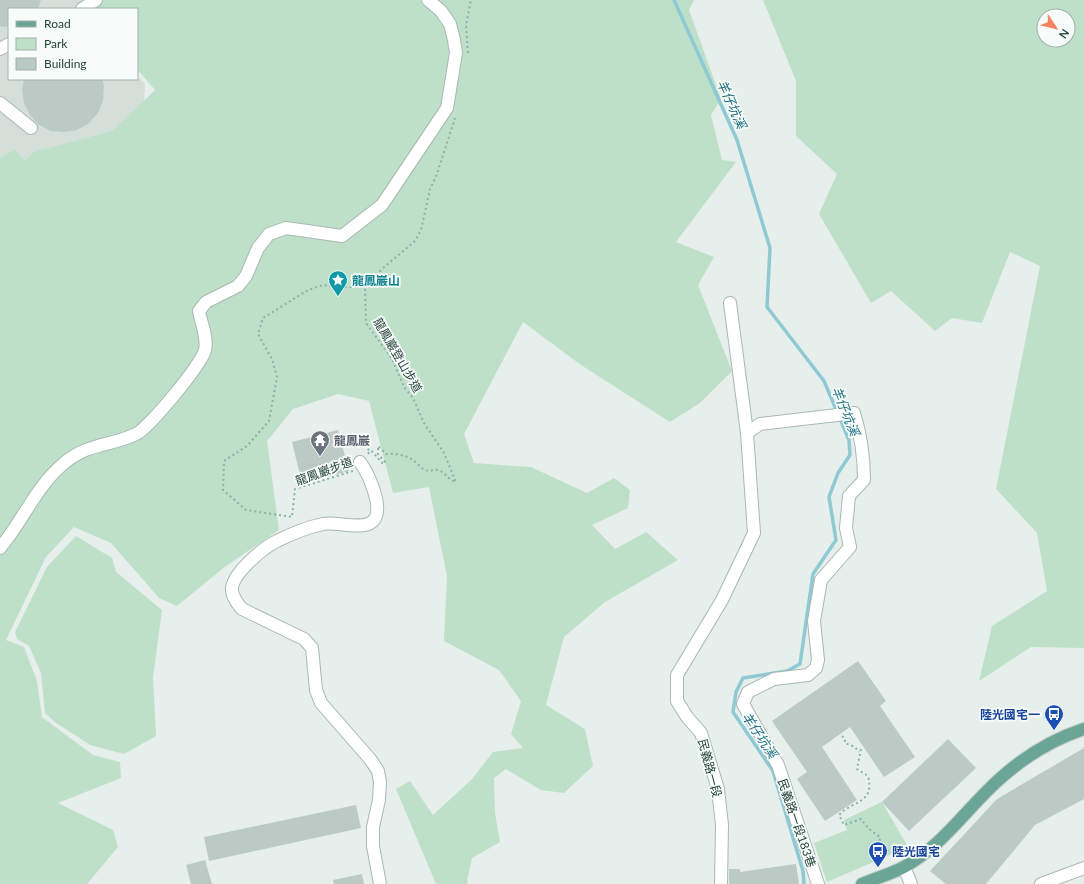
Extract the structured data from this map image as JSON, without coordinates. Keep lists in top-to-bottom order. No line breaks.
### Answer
{"streets":{"street":["民義路一段","民義路一段183巷"],"path":["龍鳳巖登山步道","龍鳳巖步道"]},"crossings":[["龍鳳巖登山步道","龍鳳巖步道"],["民義路一段","民義路一段183巷"]],"water":["羊仔坑溪"],"places":{"place":["龍鳳巖山"],"temple":["龍鳳巖"],"bus stop":["陸光國宅一","陸光國宅"]},"legend":["Road","Park","Building"],"north":"bottom right"}
